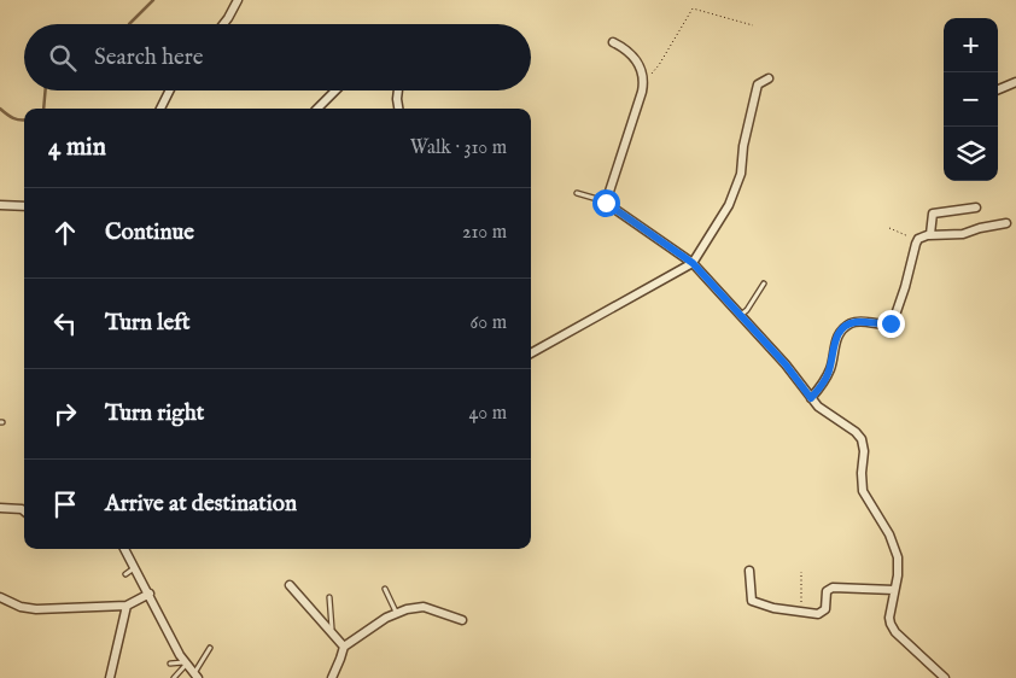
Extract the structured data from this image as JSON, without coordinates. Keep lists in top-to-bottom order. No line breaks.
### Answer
{"page":{"map_buttons":["+","−"],"search":"Search here","heading":["4 min","Walk · 310 m"],"list":[["Continue","210 m"],["Turn left","60 m"],["Turn right","40 m"],"Arrive at destination"]}}
